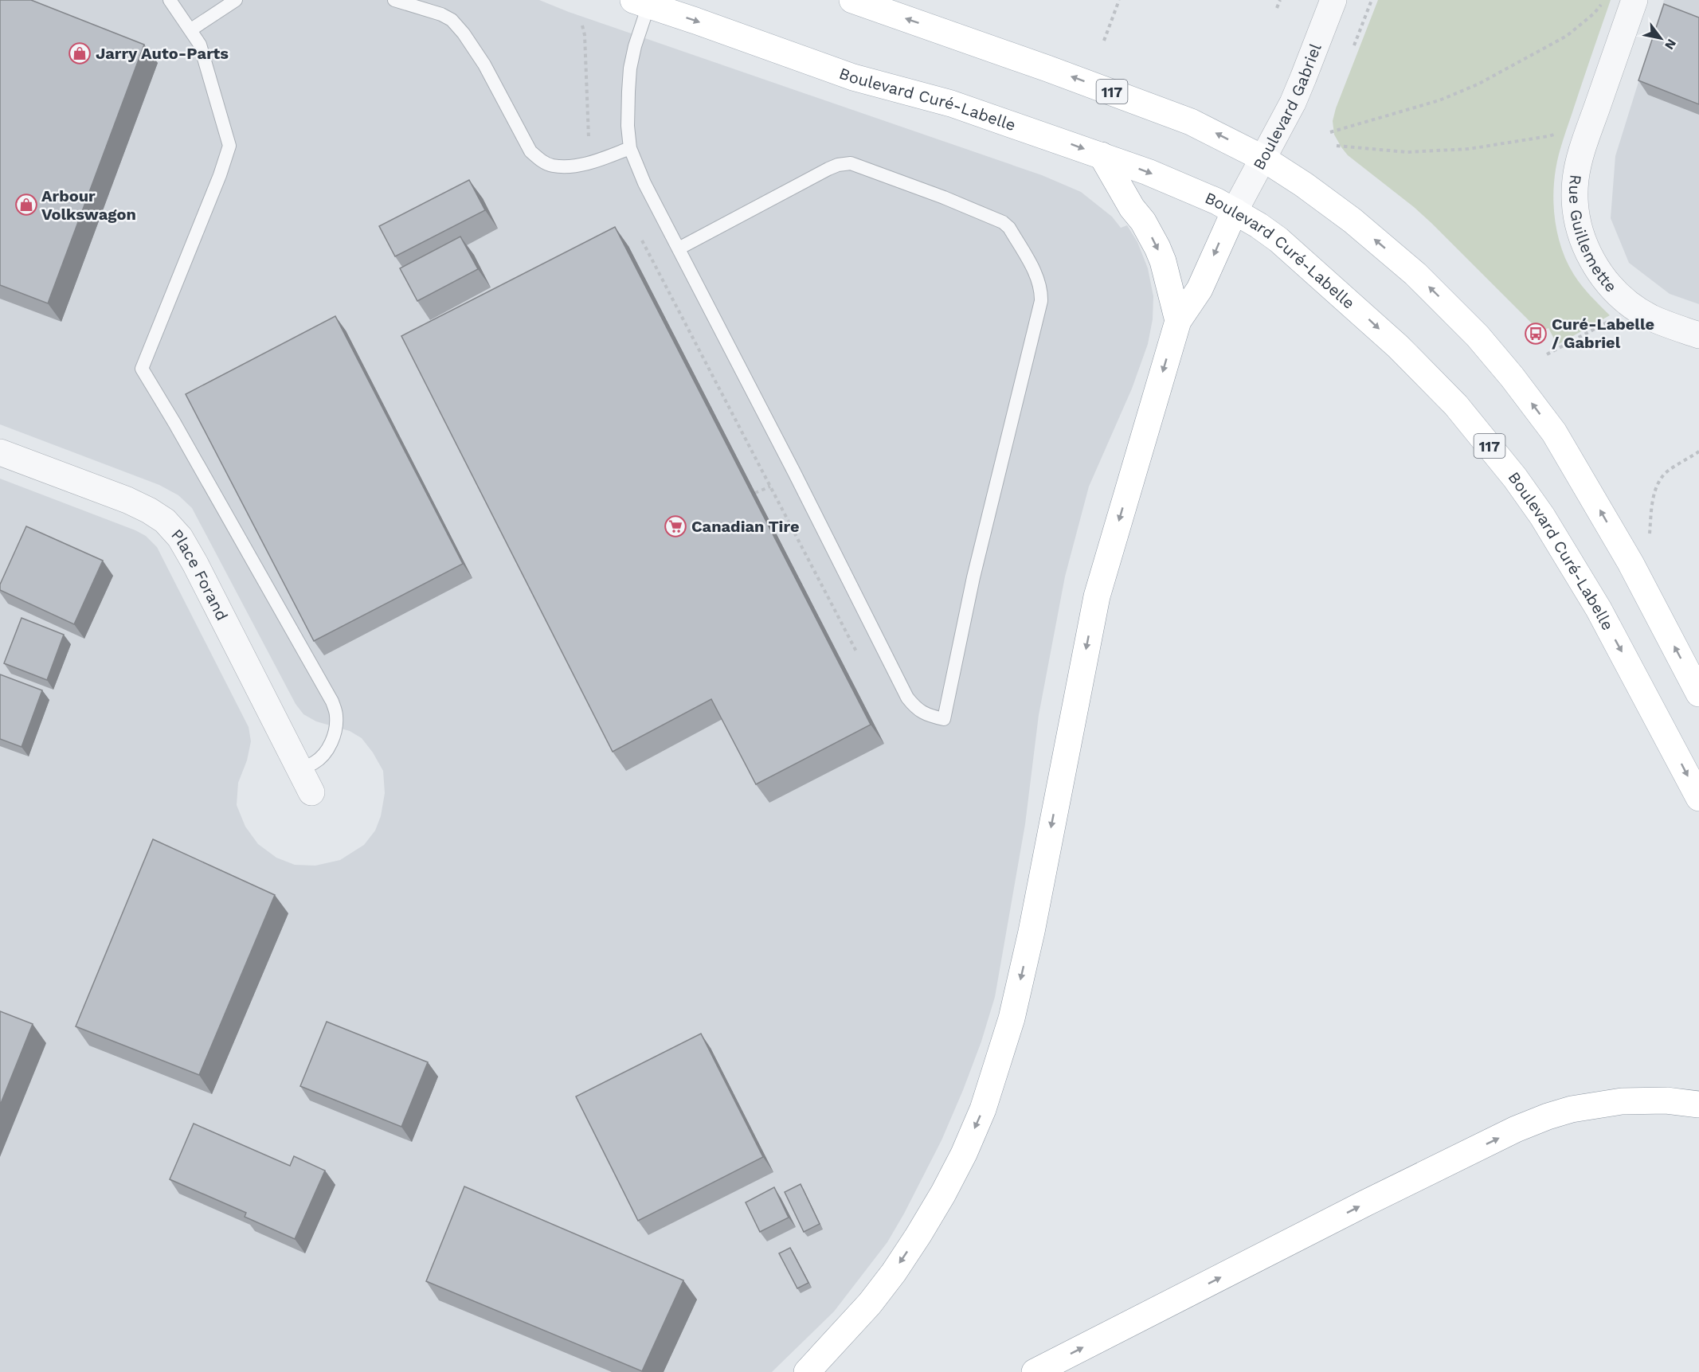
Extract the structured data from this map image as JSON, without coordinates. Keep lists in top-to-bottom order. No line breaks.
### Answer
{"streets":{"main road":["117","Boulevard Curé-Labelle"],"street":["Boulevard Gabriel","Rue Guillemette","Place Forand"]},"crossings":[["117","Boulevard Gabriel"],["Boulevard Curé-Labelle","Boulevard Gabriel"]],"places":{"shop":["Jarry Auto-Parts","Arbour Volkswagon"],"bus stop":["Curé-Labelle / Gabriel"],"supermarket":["Canadian Tire"]},"north":"bottom right"}
